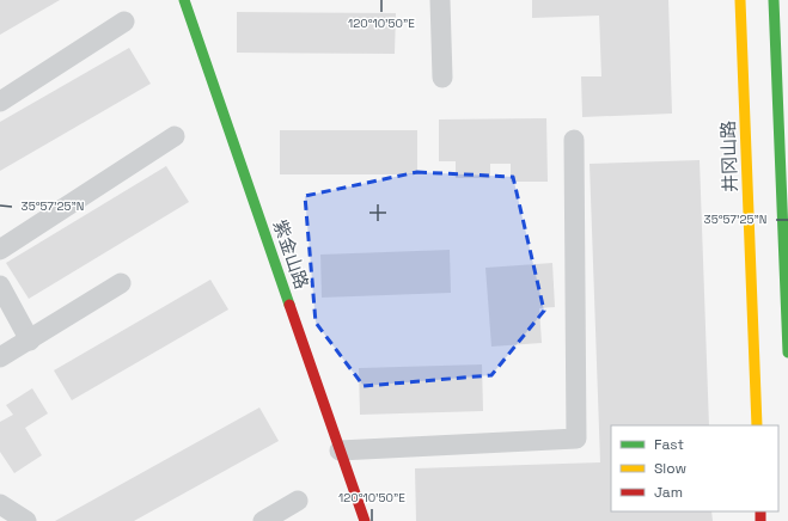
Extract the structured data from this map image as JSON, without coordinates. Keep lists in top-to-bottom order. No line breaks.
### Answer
{"streets":{"main road":["井冈山路","紫金山路"]},"legend":["Fast","Slow","Jam"],"coordinates":["120°10'50\"E","35°57'25\"N"]}
